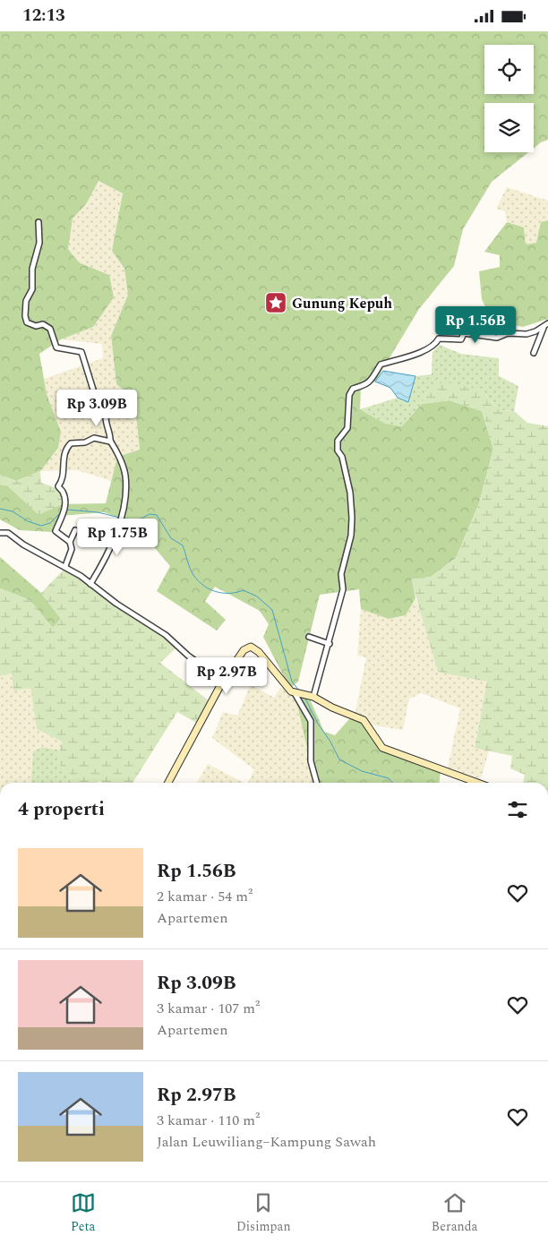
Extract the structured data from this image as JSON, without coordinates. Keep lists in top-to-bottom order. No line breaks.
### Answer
{"places":{"place":["Gunung Kepuh"]},"page":{"status":"12:13","price":["Rp 1.56B","Rp 3.09B","Rp 1.75B","Rp 2.97B"],"heading":"4 properti","list":[{"name":"Rp 1.56B","note":"2 kamar · 54 m² · Apartemen"},{"name":"Rp 3.09B","note":"3 kamar · 107 m² · Apartemen"},{"name":"Rp 2.97B","note":"3 kamar · 110 m² · Jalan Leuwiliang–Kampung Sawah"}],"tabs":["Peta","Disimpan","Beranda"]}}
